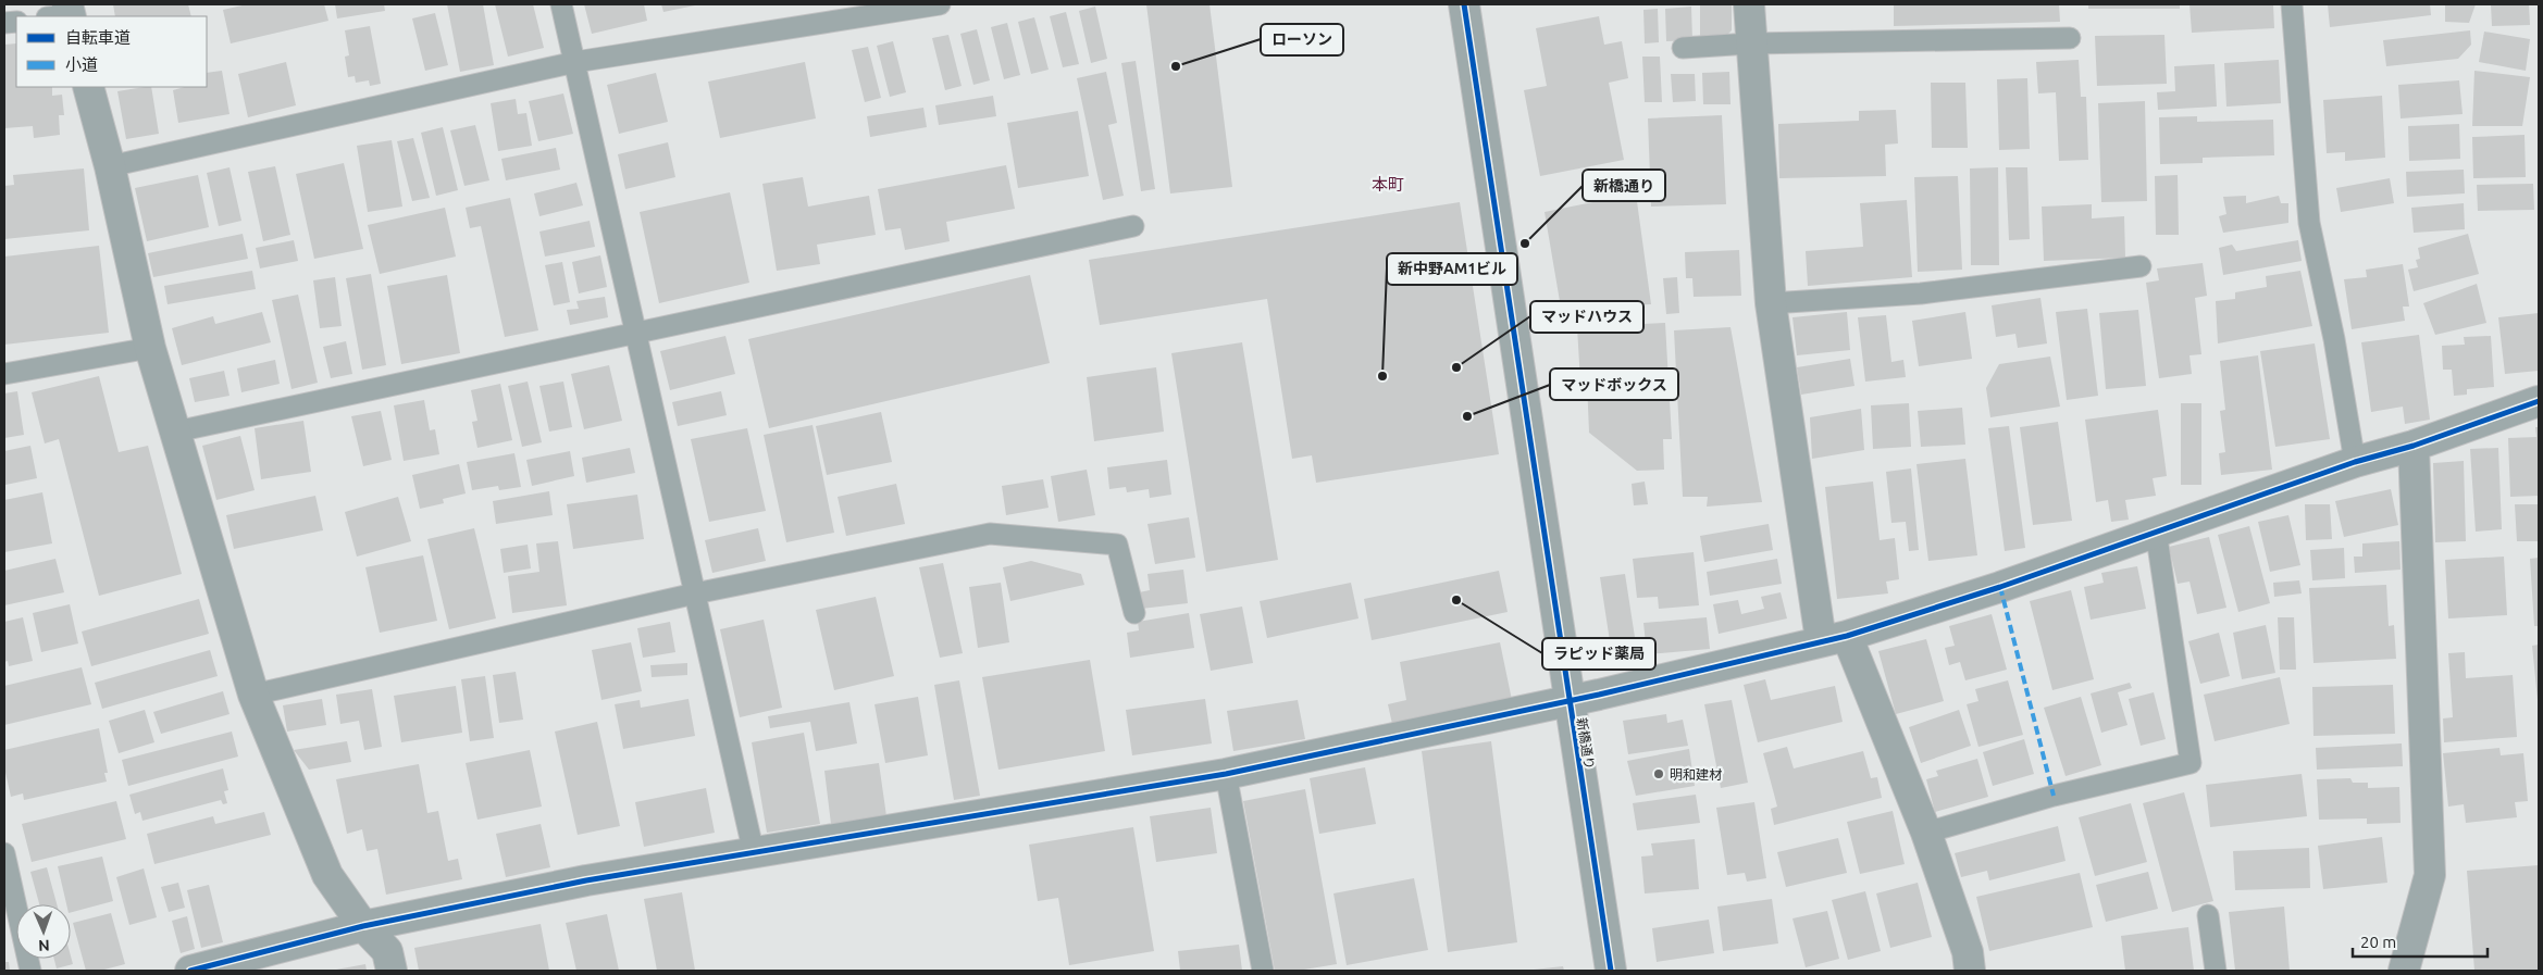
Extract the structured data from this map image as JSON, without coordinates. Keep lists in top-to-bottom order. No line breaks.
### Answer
{"streets":{"street":["新橋通り"]},"districts":["本町"],"places":["ローソン","新橋通り","マッドハウス","新中野AM1ビル","マッドボックス","ラピッド薬局","明和建材"],"legend":["自転車道","小道"],"scale_bar":"20 m","north":"bottom"}
